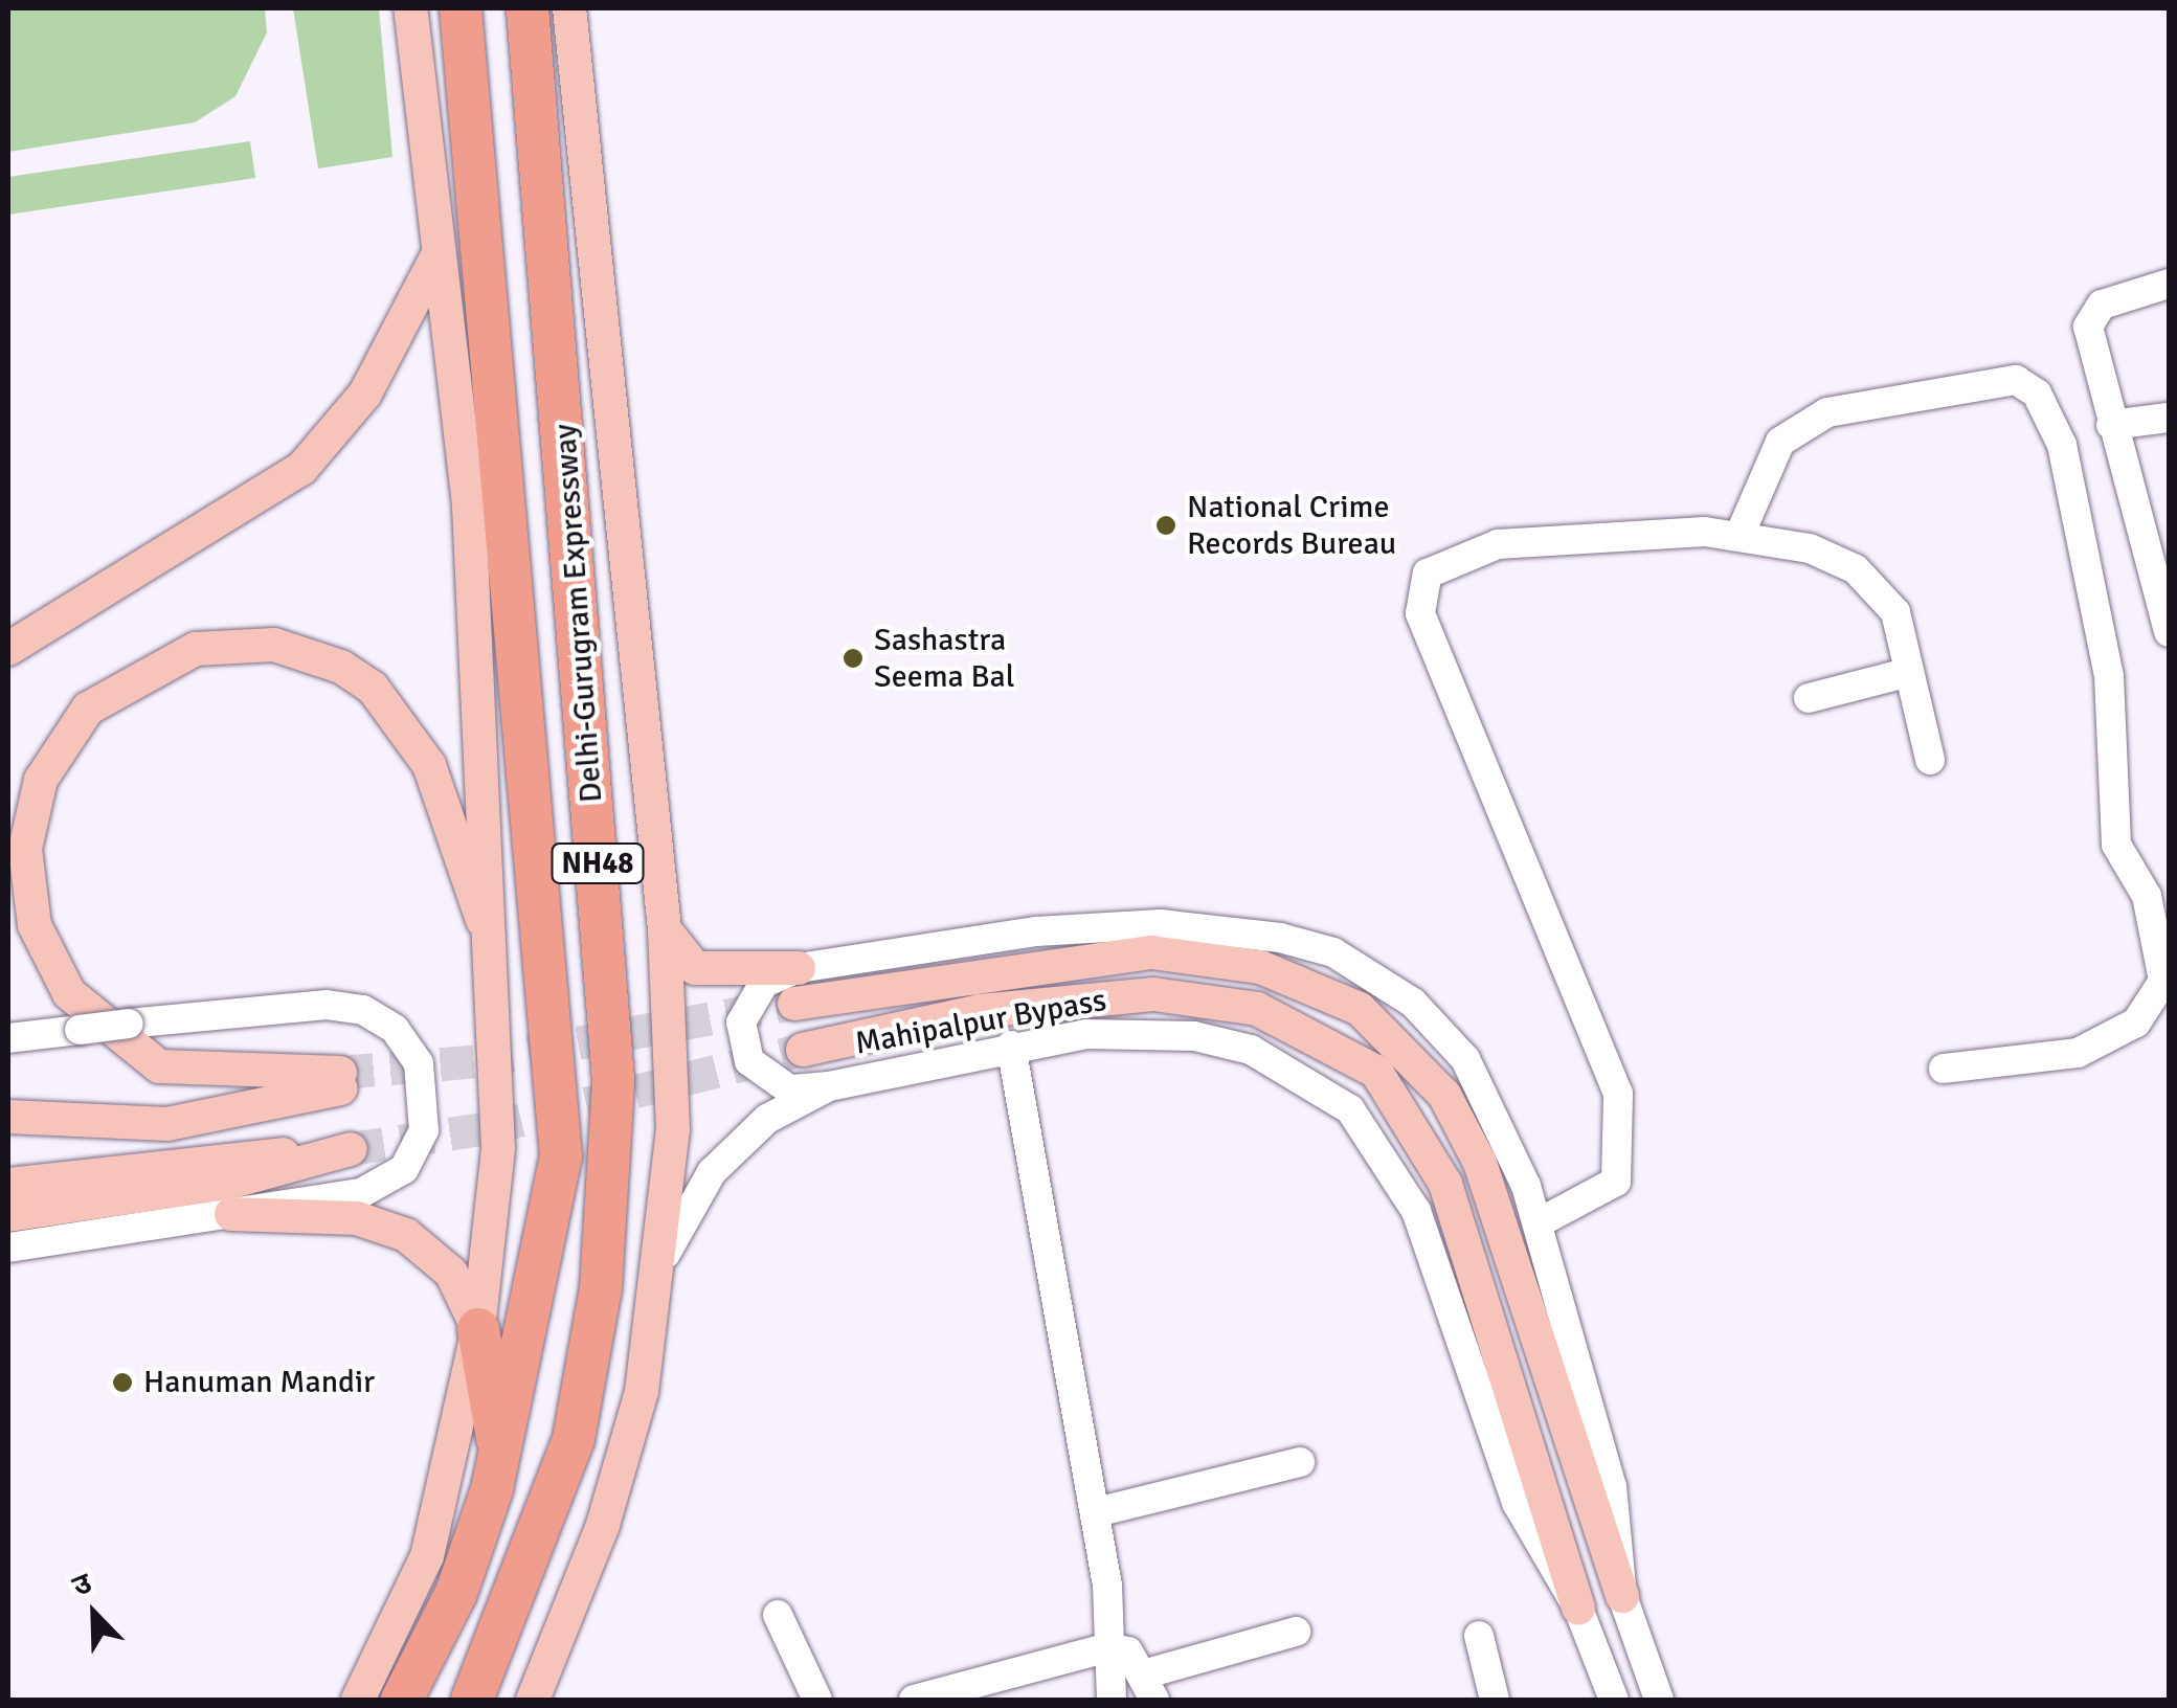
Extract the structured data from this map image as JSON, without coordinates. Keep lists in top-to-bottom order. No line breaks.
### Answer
{"streets":{"highway":["Delhi-Gurugram Expressway","NH48"],"street":["Mahipalpur Bypass"]},"crossings":[["Delhi-Gurugram Expressway","NH48"]],"places":["National Crime Records Bureau","Sashastra Seema Bal","Hanuman Mandir"],"north":"top left"}
